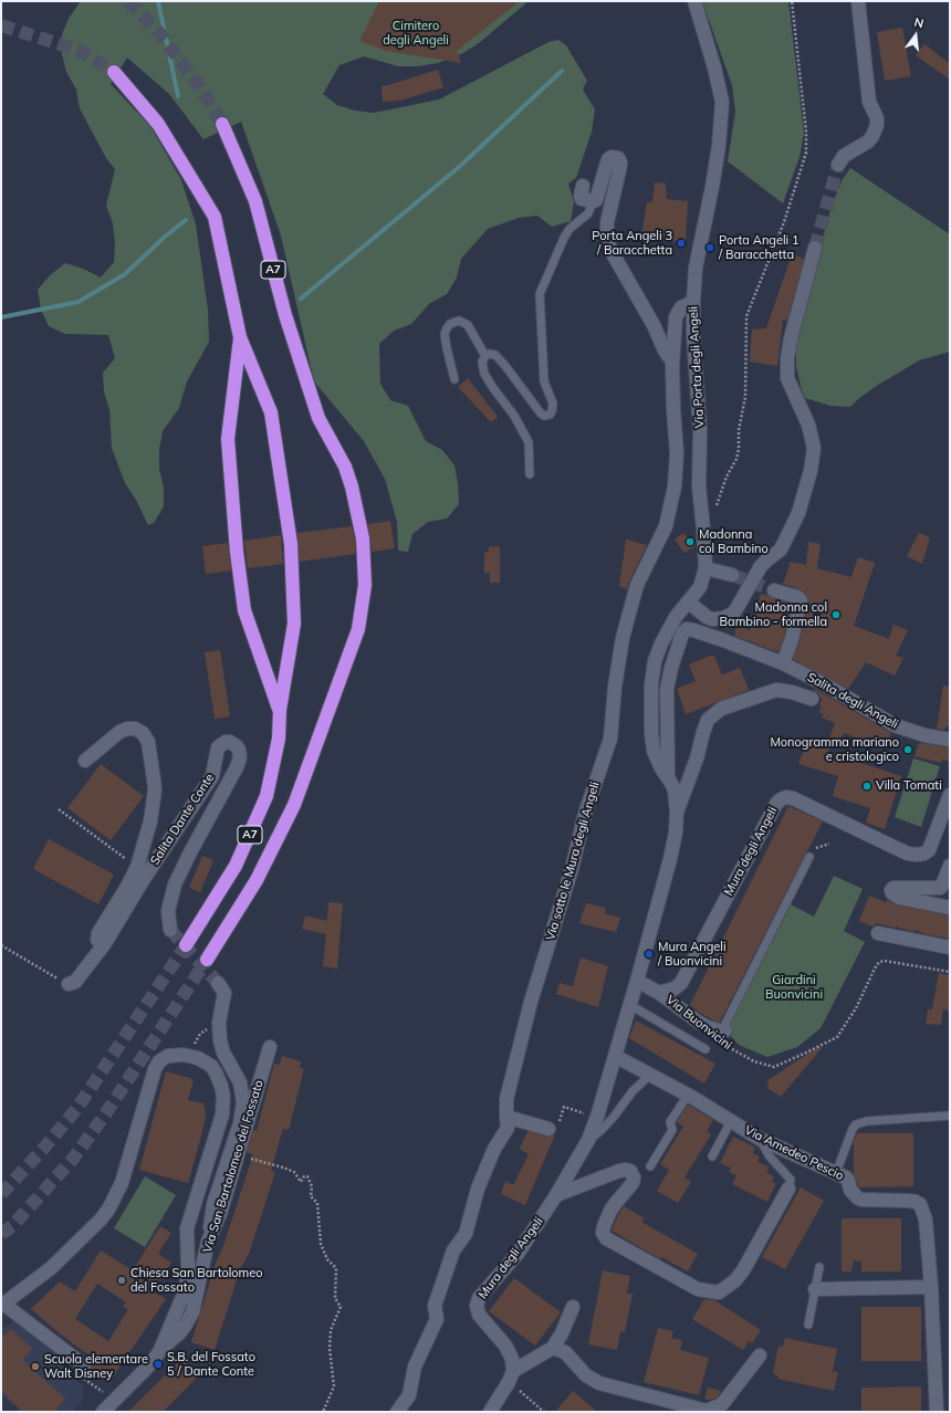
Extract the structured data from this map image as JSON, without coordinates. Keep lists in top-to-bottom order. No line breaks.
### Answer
{"streets":{"highway":["A7"],"street":["Via Porta degli Angeli","Salita degli Angeli","Salita Dante Conte","Mura degli Angeli","Via sotto le Mura degli Angeli","Via Buonvicini","Via Amedeo Pescio","Via San Bartolomeo del Fossato"]},"crossings":[["Via Porta degli Angeli","Mura degli Angeli"],["Via Porta degli Angeli","Via sotto le Mura degli Angeli"],["Salita degli Angeli","Mura degli Angeli"],["Mura degli Angeli","Via Buonvicini"],["Mura degli Angeli","Via Amedeo Pescio"]],"parks":["Cimitero degli Angeli","Giardini Buonvicini"],"places":["Porta Angeli 3 / Baracchetta","Porta Angeli 1 / Baracchetta","Madonna col Bambino","Madonna col Bambino - formella","Monogramma mariano e cristologico","Villa Tomati","Mura Angeli / Buonvicini","Chiesa San Bartolomeo del Fossato","S.B. del Fossato 5 / Dante Conte","Scuola elementare Walt Disney"],"north":"top"}
